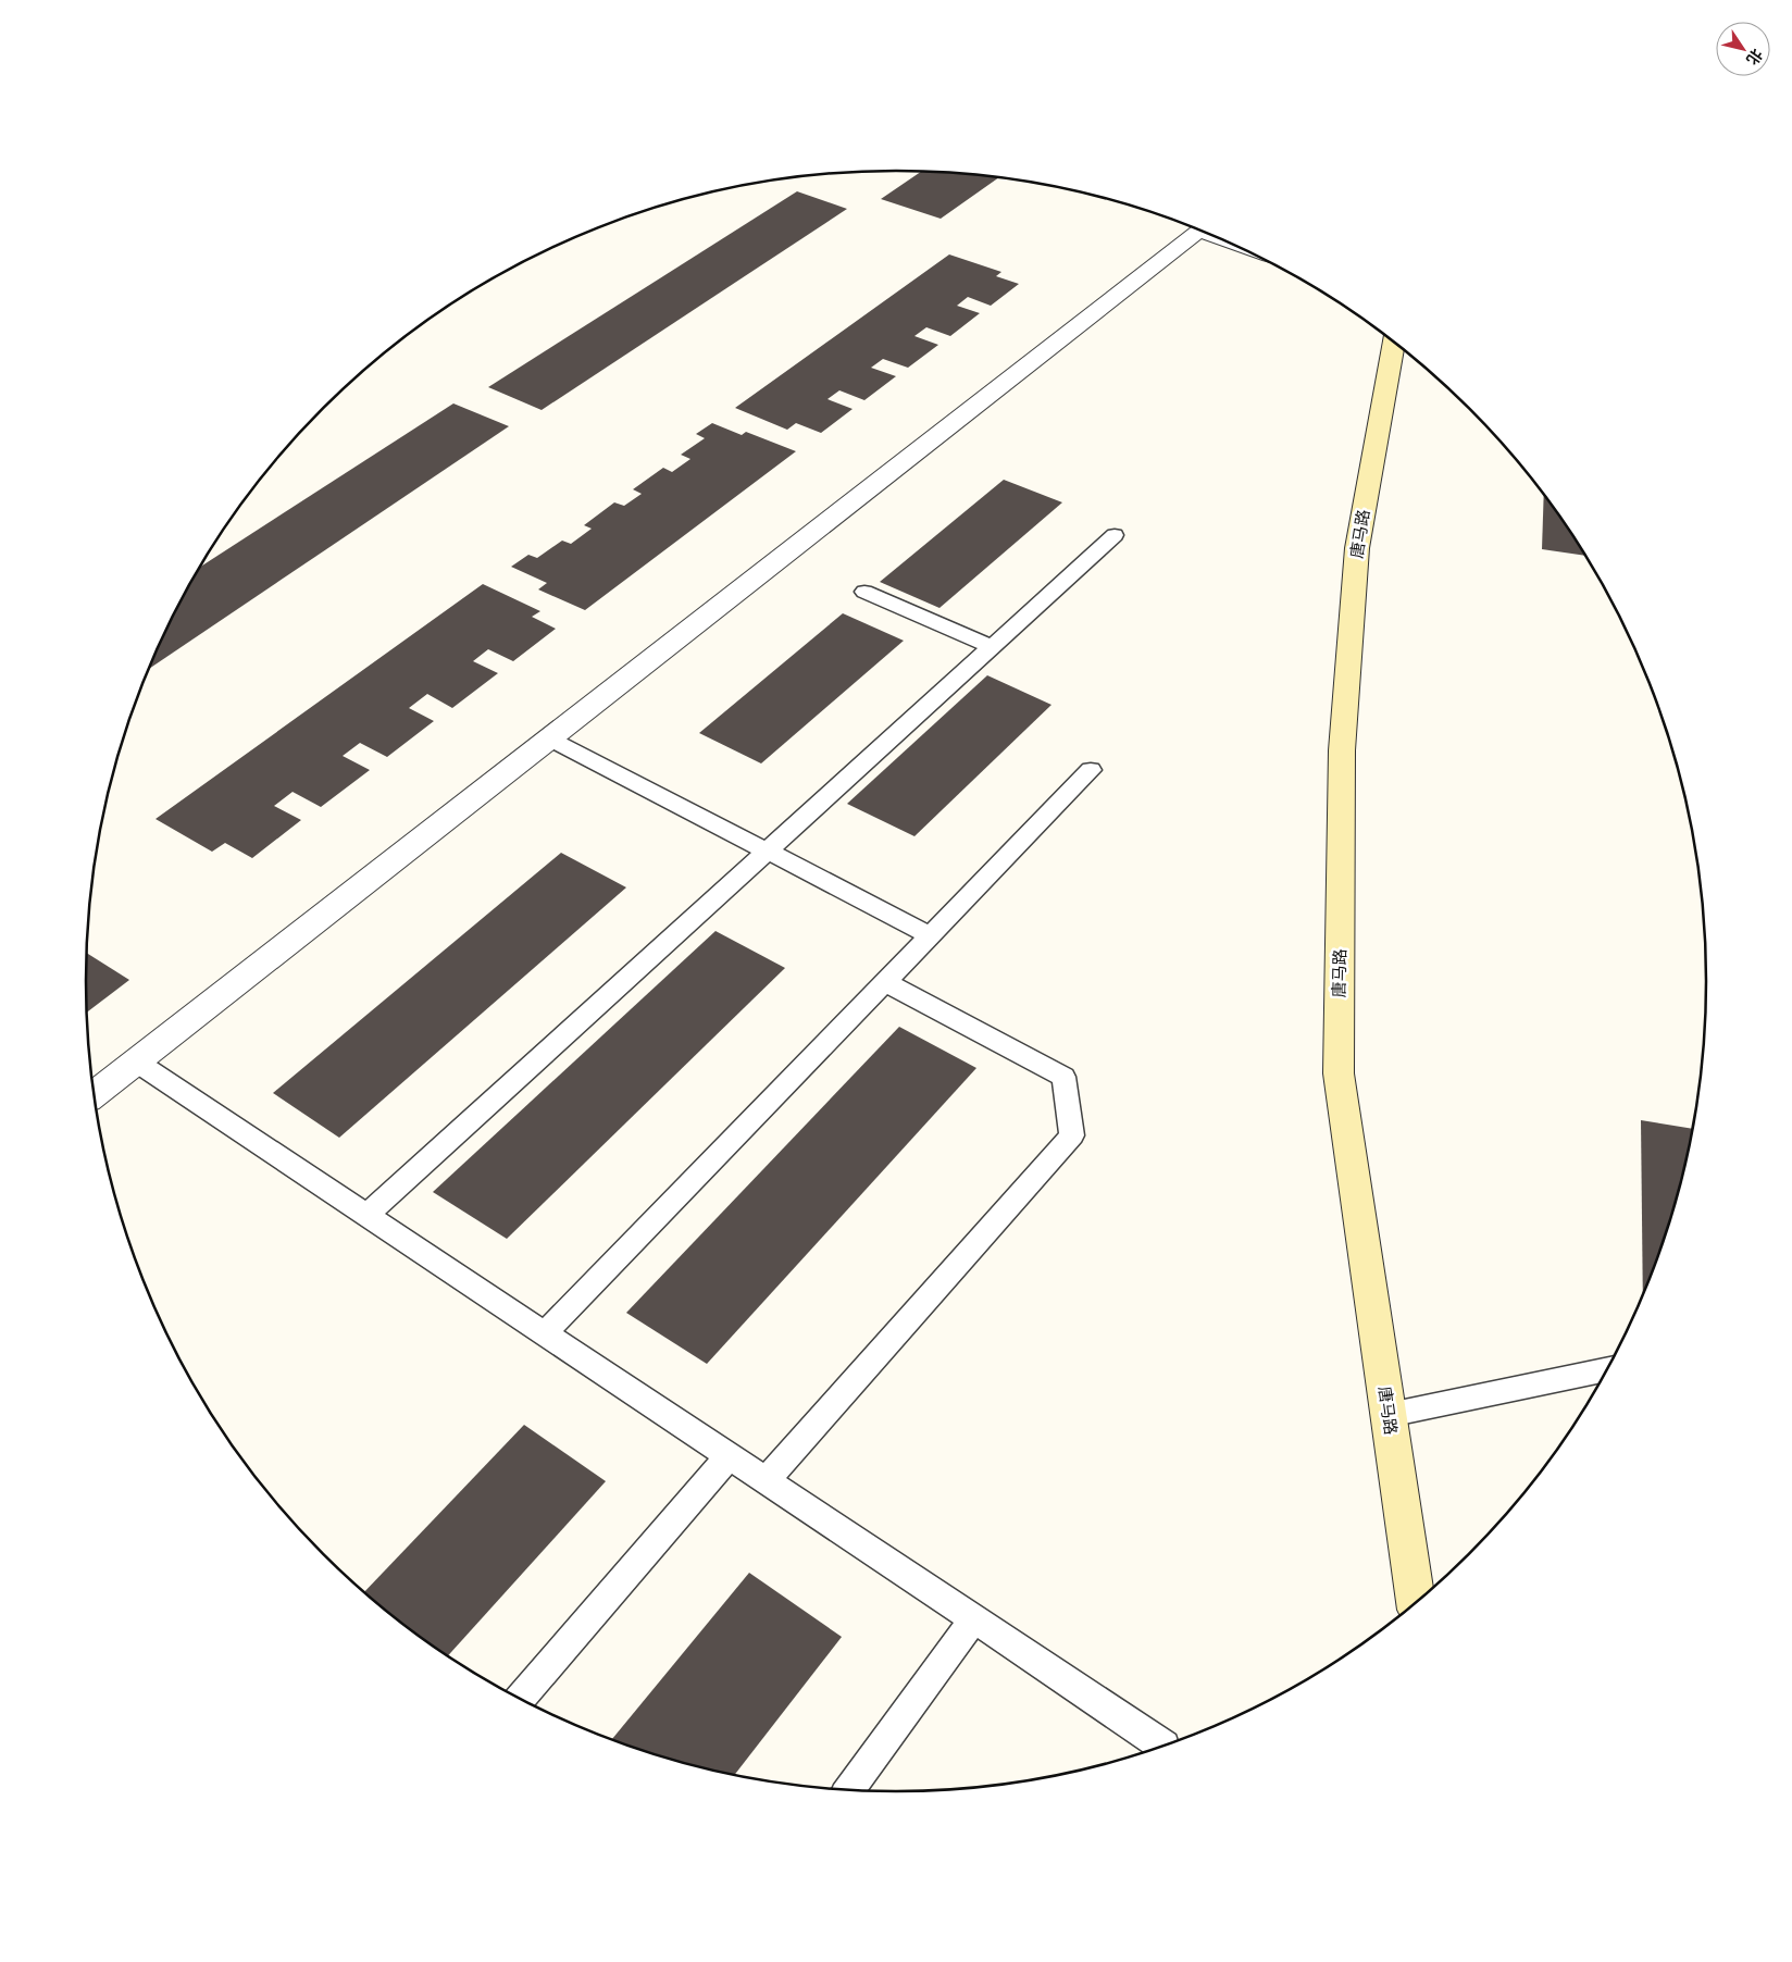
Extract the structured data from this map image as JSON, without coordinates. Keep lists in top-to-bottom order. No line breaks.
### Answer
{"streets":{"main road":["唐马路"]},"north":"bottom right"}
